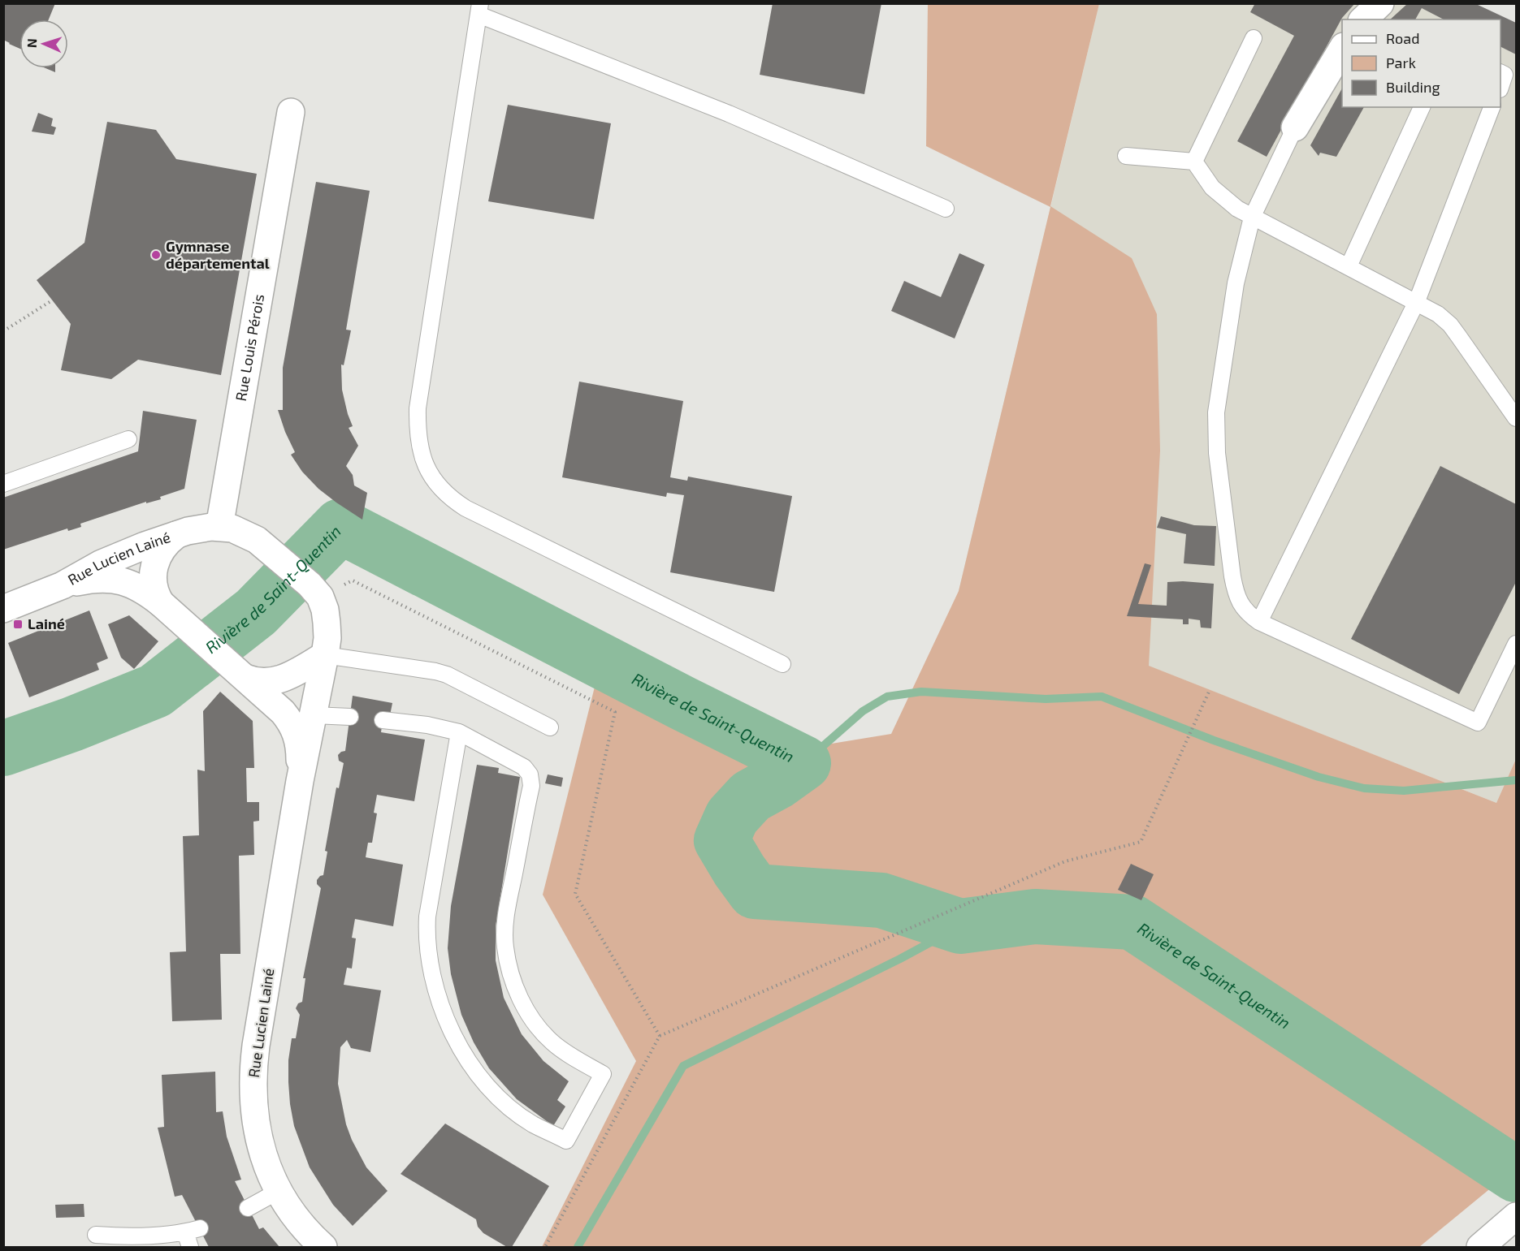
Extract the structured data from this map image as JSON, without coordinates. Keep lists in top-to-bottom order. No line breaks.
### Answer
{"streets":{"street":["Rue Louis Pérois","Rue Lucien Lainé"]},"crossings":[["Rue Louis Pérois","Rue Lucien Lainé"]],"water":["Rivière de Saint-Quentin"],"places":{"other":["Gymnase départemental"],"transit":["Lainé"]},"legend":["Road","Park","Building"],"north":"left"}
